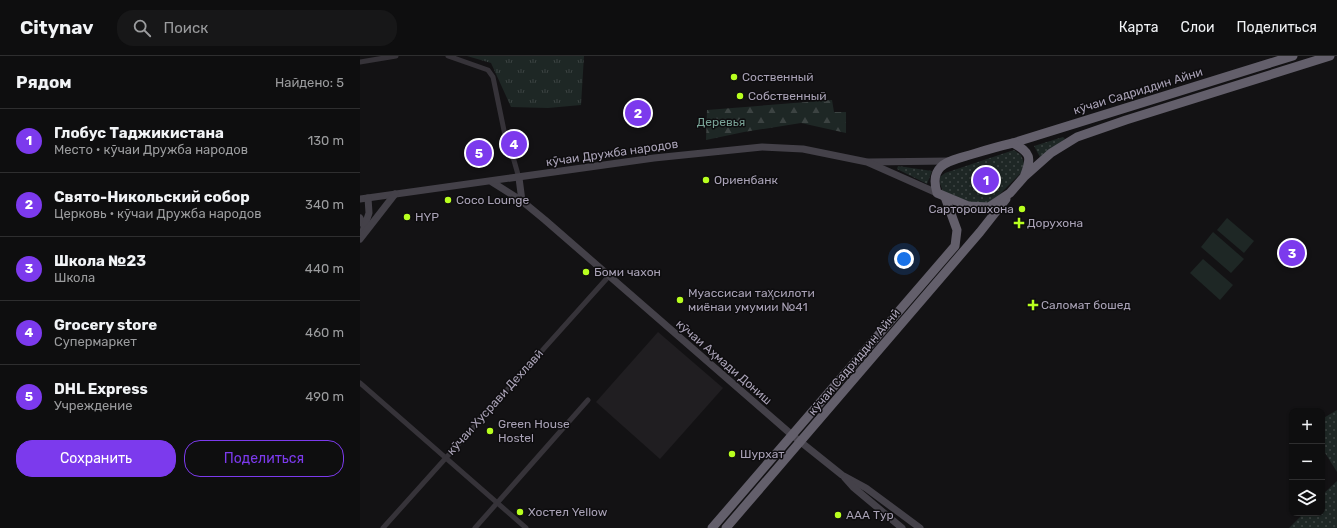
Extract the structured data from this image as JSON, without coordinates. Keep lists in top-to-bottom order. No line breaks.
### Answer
{"streets":{"highway":["кӯчаи Садриддин Айни","кӯчаи Садриддин Айнӣ"],"street":["кӯчаи Дружба народов","кӯчаи Аҳмади Дониш","кӯчаи Хусрави Дехлавӣ"]},"crossings":[["кӯчаи Дружба народов","кӯчаи Аҳмади Дониш"],["кӯчаи Аҳмади Дониш","кӯчаи Садриддин Айнӣ"],["кӯчаи Аҳмади Дониш","кӯчаи Хусрави Дехлавӣ"]],"parks":["Деревья"],"places":{"other":["Соственный","Собственный","Ориенбанк","Coco Lounge","Сарторошхона","HYP","Боми чахон","Муассисаи таҳсилоти миёнаи умумии №41","Green House Hostel","Шурхат","Хостел Yellow","ААА Тур"],"health":["Дорухона","Саломат бошед"]},"page":{"header":"Citynav","search":"Поиск","nav":["Карта","Слои","Поделиться"],"heading":["Рядом","Найдено: 5"],"pins":["2","4","5","1","3"],"list":[{"mark":"1","name":"Глобус Таджикистана","note":"Место · кӯчаи Дружба народов","value":"130 m"},{"mark":"2","name":"Свято-Никольский собор","note":"Церковь · кӯчаи Дружба народов","value":"340 m"},{"mark":"3","name":"Школа №23","note":"Школа","value":"440 m"},{"mark":"4","name":"Grocery store","note":"Супермаркет","value":"460 m"},{"mark":"5","name":"DHL Express","note":"Учреждение","value":"490 m"}],"map_buttons":["+","−"],"buttons":["Сохранить","Поделиться"]}}
